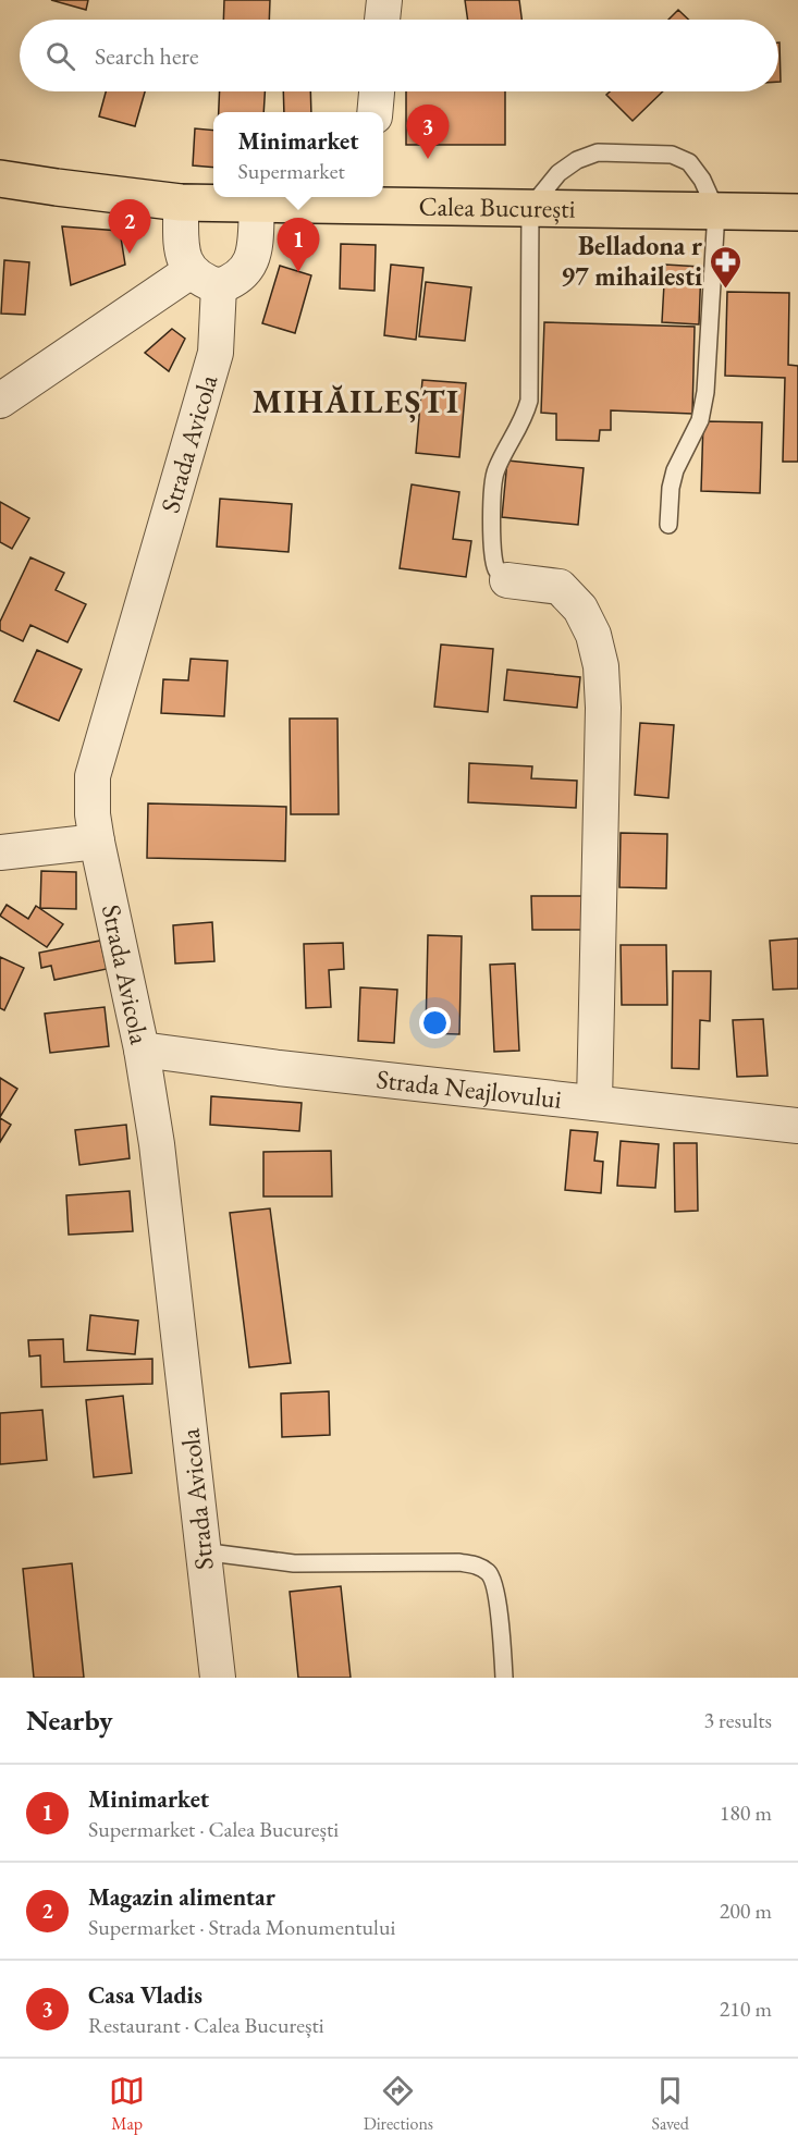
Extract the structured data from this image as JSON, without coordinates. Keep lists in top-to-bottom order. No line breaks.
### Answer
{"streets":{"main road":["Calea București"],"street":["Strada Avicola","Strada Neajlovului"]},"crossings":[["Calea București","Strada Avicola"],["Strada Avicola","Strada Neajlovului"]],"districts":["MIHĂILEȘTI"],"places":{"pharmacy":["Belladona r 97 mihailesti"]},"page":{"search":"Search here","pins":["3","2","1"],"popup":["Minimarket","Supermarket"],"heading":["Nearby","3 results"],"list":[{"mark":"1","name":"Minimarket","note":"Supermarket · Calea București","value":"180 m"},{"mark":"2","name":"Magazin alimentar","note":"Supermarket · Strada Monumentului","value":"200 m"},{"mark":"3","name":"Casa Vladis","note":"Restaurant · Calea București","value":"210 m"}],"nav":["Map","Directions","Saved"]}}
